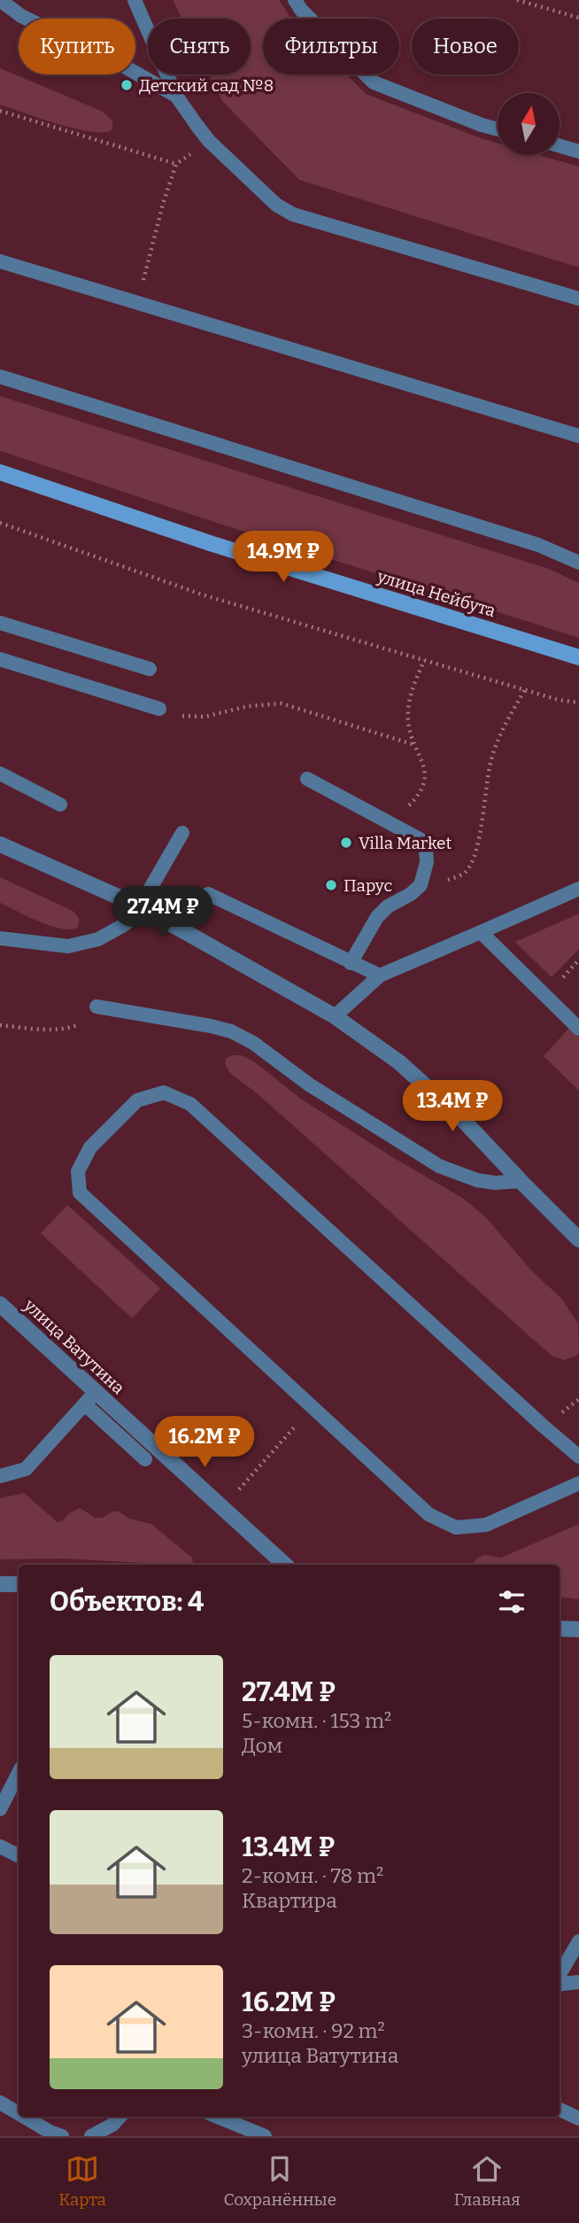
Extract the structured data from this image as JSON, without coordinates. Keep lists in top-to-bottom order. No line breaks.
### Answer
{"streets":{"street":["улица Нейбута","улица Ватутина"]},"places":["Детский сад №8","Villa Market","Парус"],"north":"top","page":{"chip":["Купить","Снять","Фильтры","Новое"],"price":["14.9M ₽","27.4M ₽","13.4M ₽","16.2M ₽"],"heading":"Объектов: 4","list":[{"name":"27.4M ₽","note":"5-комн. · 153 m² · Дом"},{"name":"13.4M ₽","note":"2-комн. · 78 m² · Квартира"},{"name":"16.2M ₽","note":"3-комн. · 92 m² · улица Ватутина"}],"tabs":["Карта","Сохранённые","Главная"]}}
